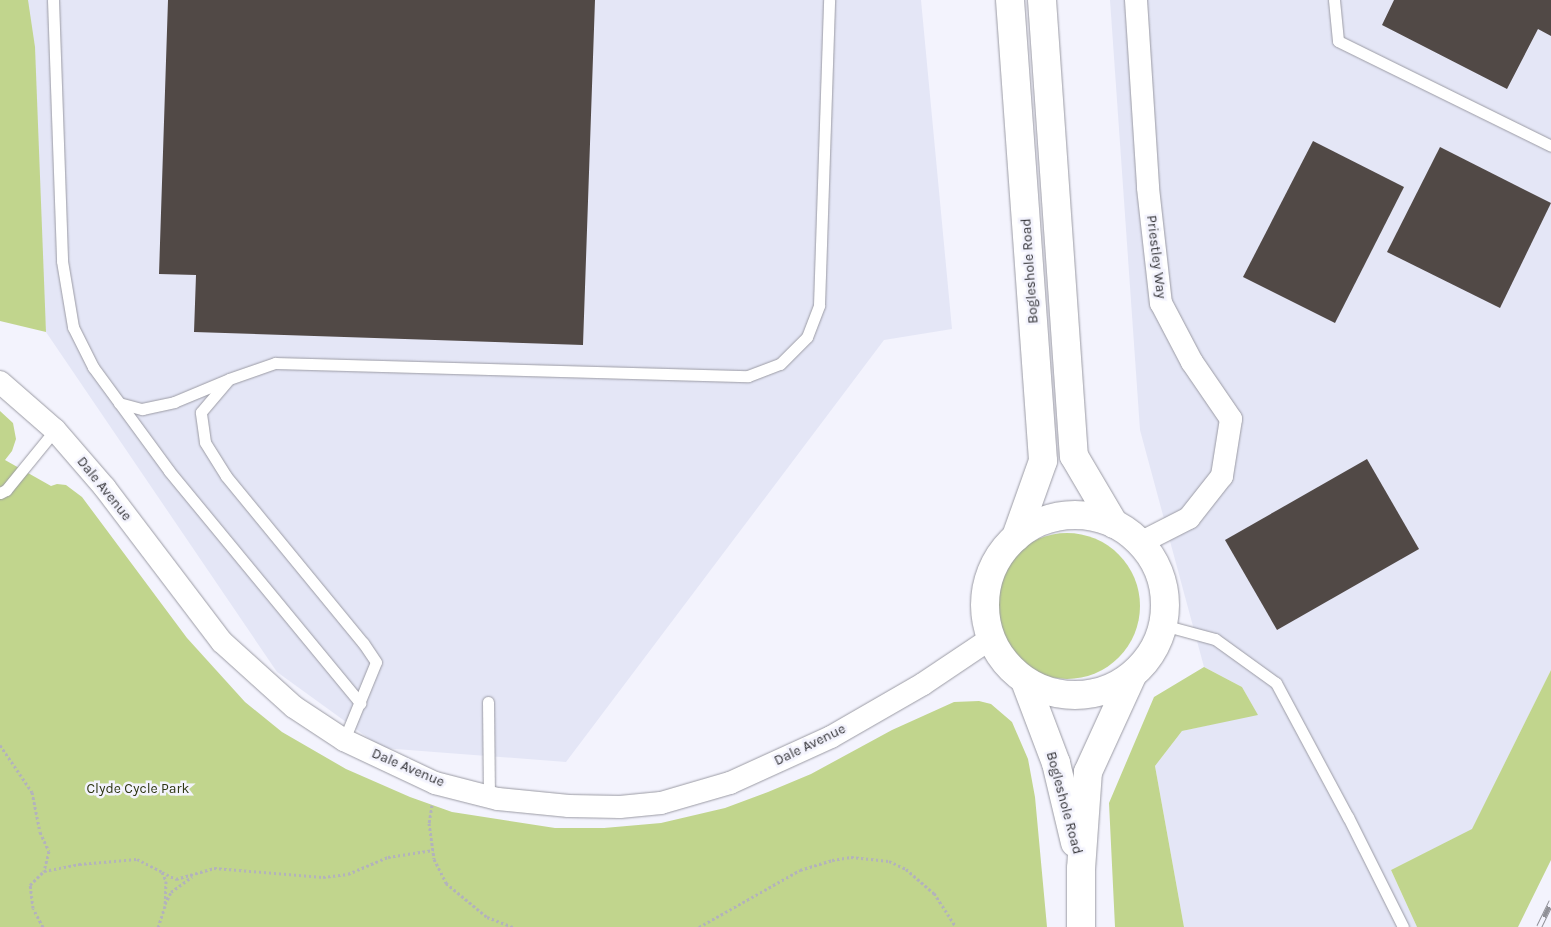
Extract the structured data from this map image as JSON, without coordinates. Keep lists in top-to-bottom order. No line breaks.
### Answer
{"streets":{"street":["Priestley Way","Bogleshole Road","Dale Avenue"]},"parks":["Clyde Cycle Park"]}
